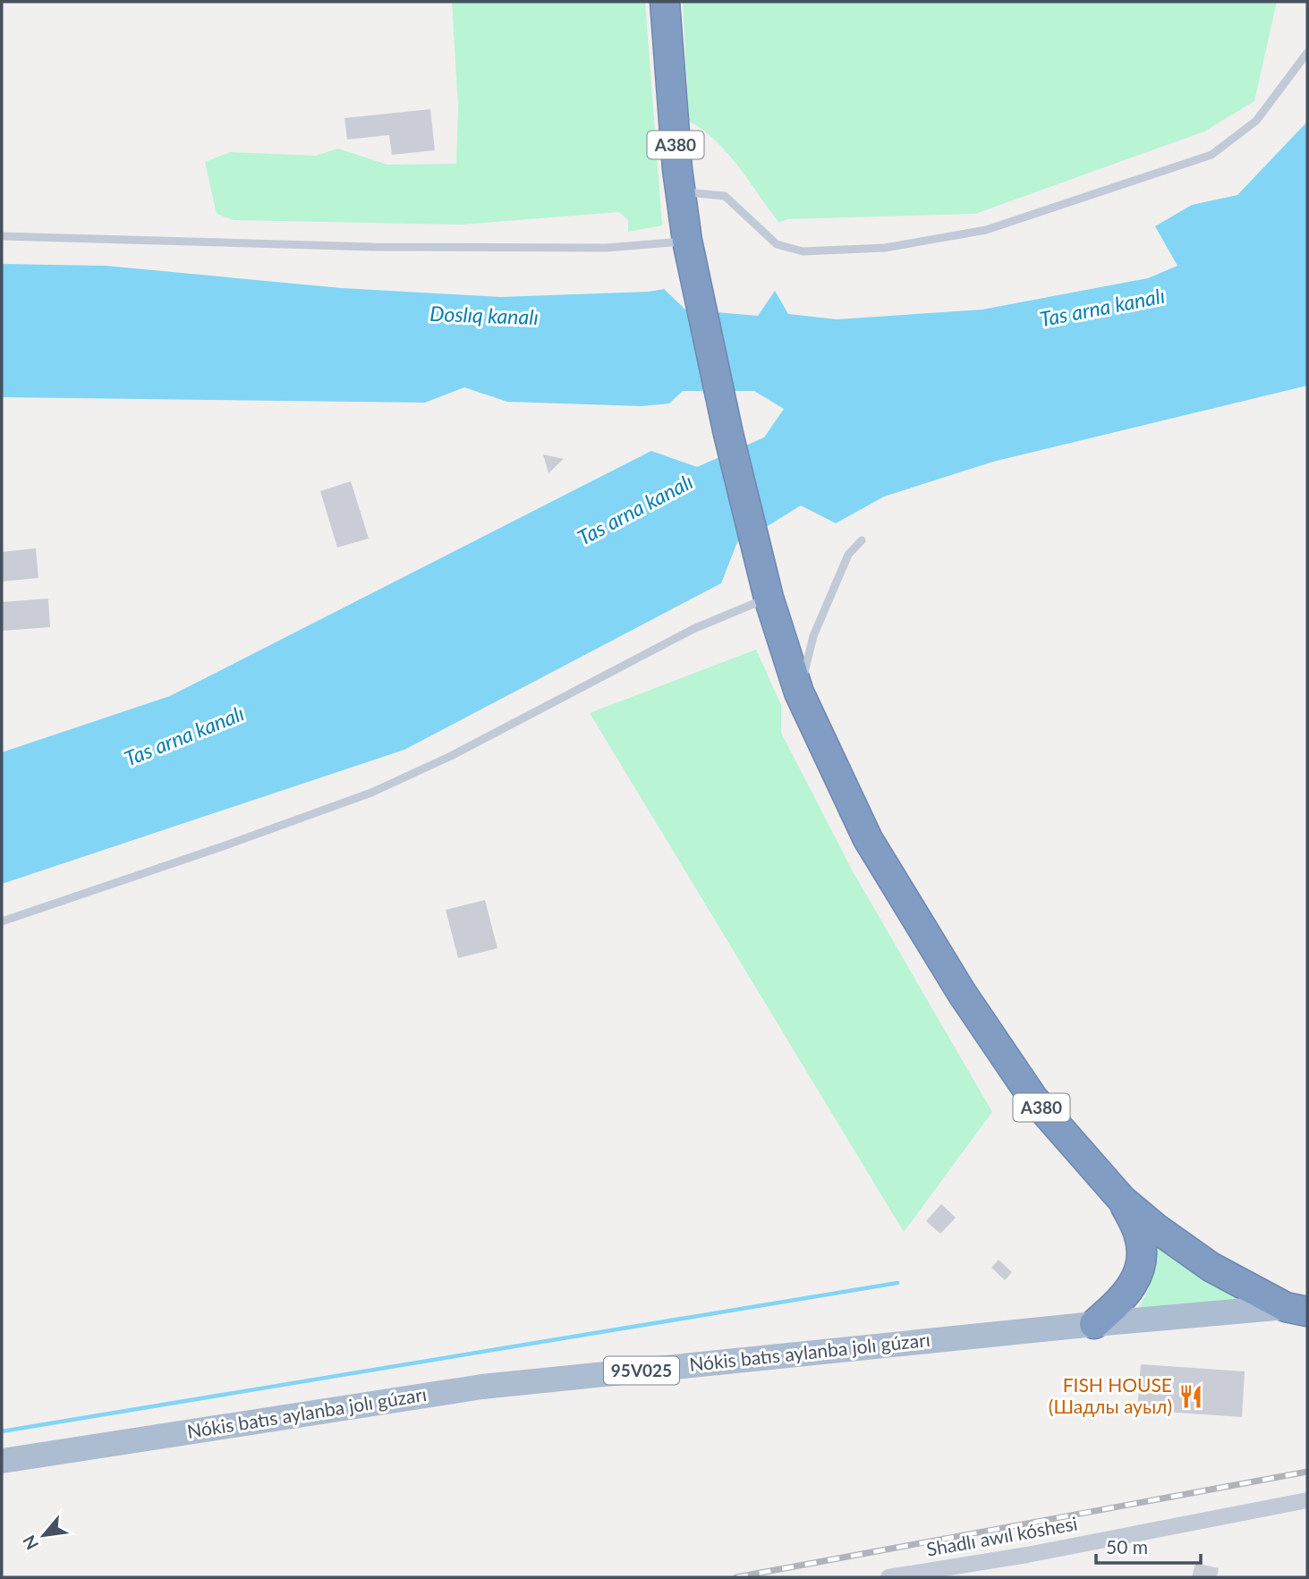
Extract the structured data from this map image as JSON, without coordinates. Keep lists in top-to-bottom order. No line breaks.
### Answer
{"streets":{"highway":["A380"],"main road":["Nókis batıs aylanba jolı gúzarı","95V025"],"street":["Shadlı awıl kóshesi"]},"crossings":[["A380","Nókis batıs aylanba jolı gúzarı"]],"water":["Tas arna kanalı","Doslıq kanalı"],"places":{"restaurant":["FISH HOUSE (Шадлы ауыл)"]},"scale_bar":"50 m","north":"bottom left"}
